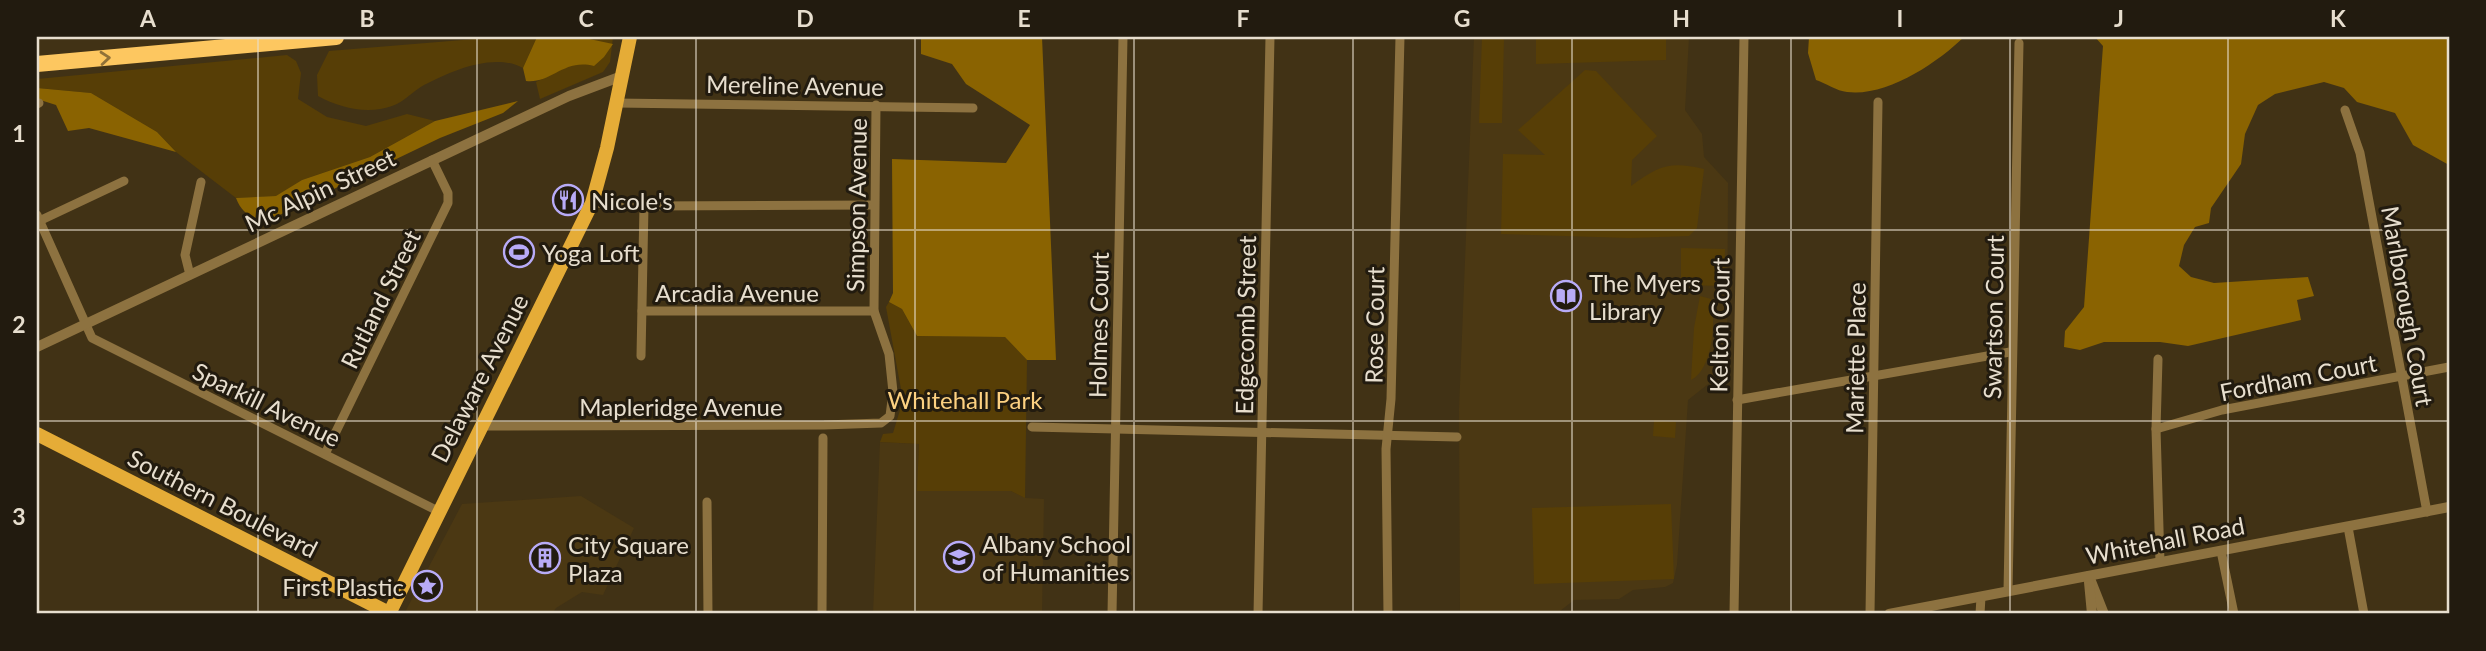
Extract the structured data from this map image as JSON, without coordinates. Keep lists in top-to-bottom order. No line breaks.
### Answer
{"streets":{"main road":["Delaware Avenue","Southern Boulevard"],"street":["Mereline Avenue","Mc Alpin Street","Simpson Avenue","Arcadia Avenue","Rutland Street","Marlborough Court","Swartson Court","Holmes Court","Edgecomb Street","Rose Court","Kelton Court","Mariette Place","Fordham Court","Sparkill Avenue","Mapleridge Avenue","Whitehall Road"]},"crossings":[["Mereline Avenue","Simpson Avenue"],["Mereline Avenue","Delaware Avenue"],["Mc Alpin Street","Rutland Street"],["Mc Alpin Street","Delaware Avenue"],["Mc Alpin Street","Sparkill Avenue"],["Simpson Avenue","Arcadia Avenue"],["Simpson Avenue","Mapleridge Avenue"],["Rutland Street","Sparkill Avenue"],["Marlborough Court","Fordham Court"],["Marlborough Court","Whitehall Road"],["Swartson Court","Whitehall Road"],["Delaware Avenue","Sparkill Avenue"],["Delaware Avenue","Mapleridge Avenue"],["Delaware Avenue","Southern Boulevard"]],"parks":["Whitehall Park"],"places":{"restaurant":["Nicole's"],"sports":["Yoga Loft"],"library":["The Myers Library"],"school or university":["Albany School of Humanities"],"building":["City Square Plaza"],"place":["First Plastic"]},"grid":{"columns":["A","B","C","D","E","F","G","H","I","J","K"],"rows":["1","2","3"]}}
